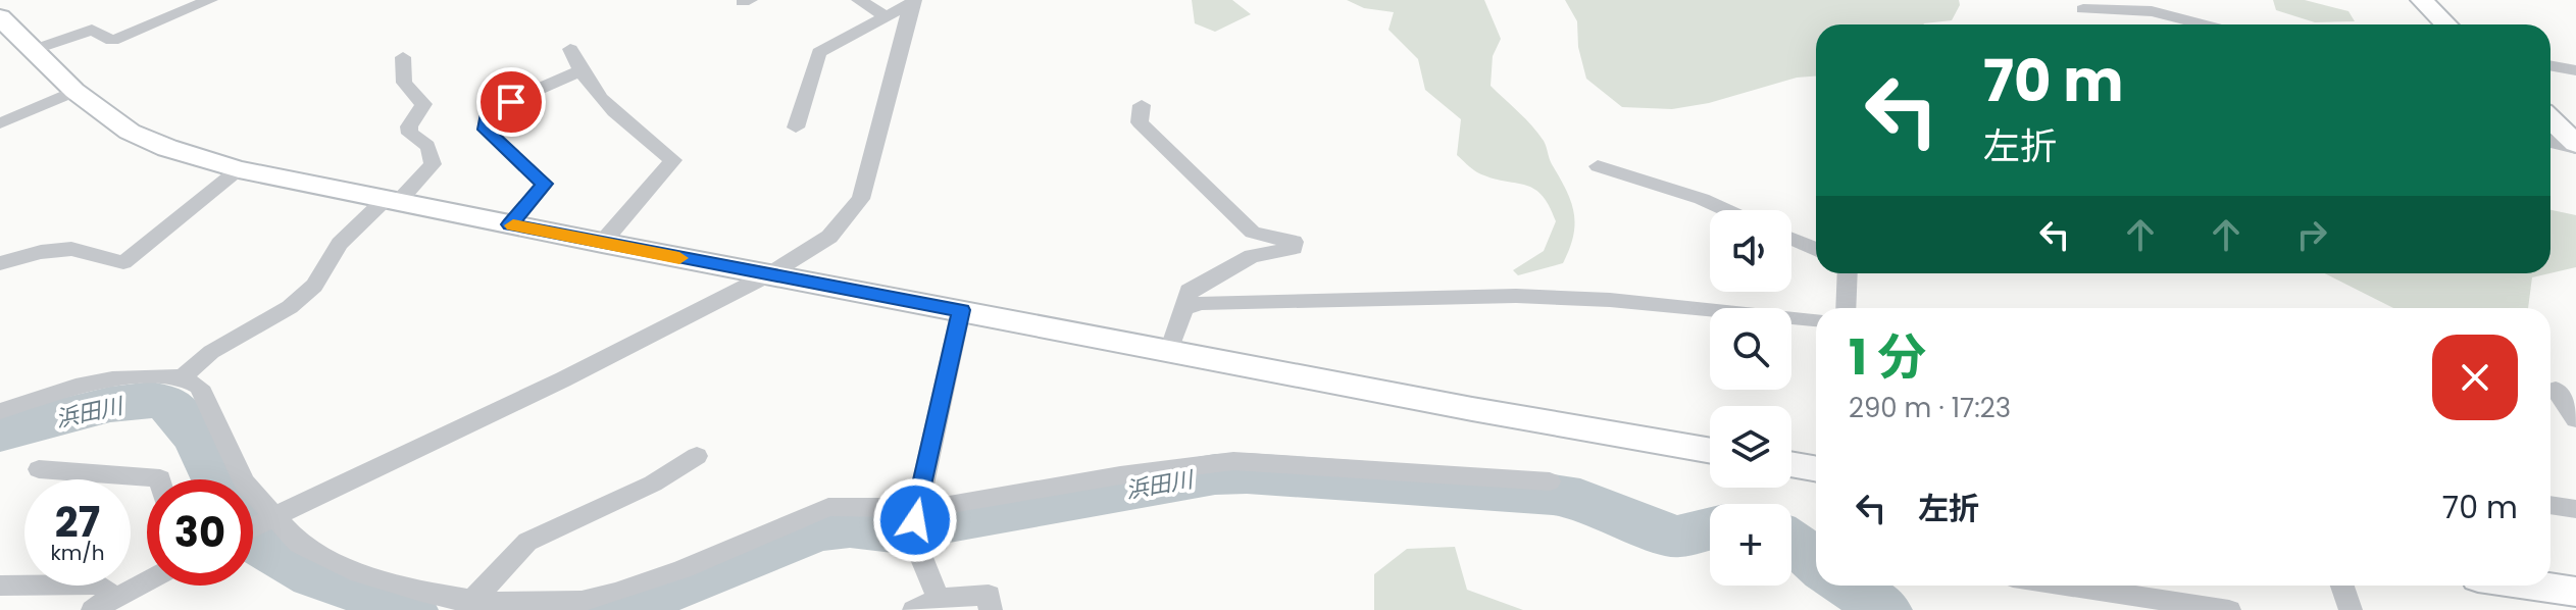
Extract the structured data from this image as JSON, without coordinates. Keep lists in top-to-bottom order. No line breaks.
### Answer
{"water":["浜田川"],"page":{"turn":["70 m","左折"],"map_buttons":"+","heading":["1 分","290 m · 17:23"],"list":[{"name":"左折","value":"70 m"}],"speed":"27 km/h","limit":"30"}}
